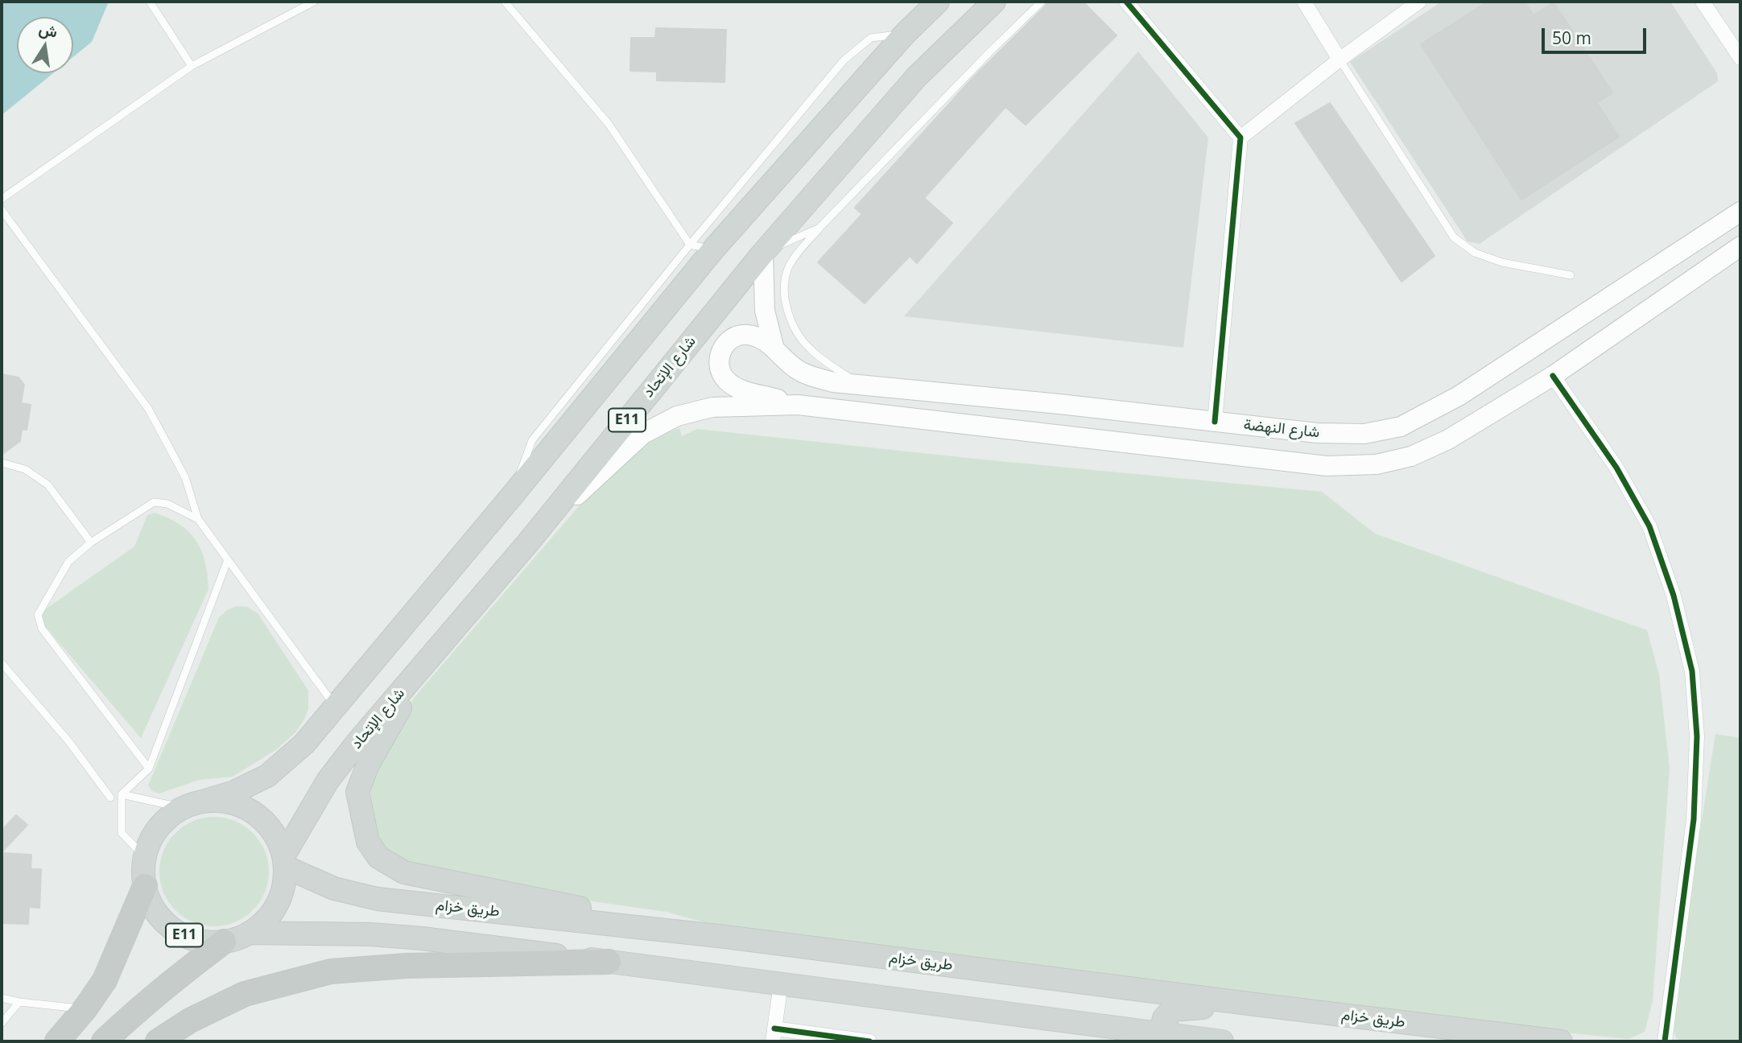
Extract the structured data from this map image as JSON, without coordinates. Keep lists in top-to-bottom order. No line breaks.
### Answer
{"streets":{"highway":["E11"],"main road":["شارع الإتحاد","شارع النهضة","طريق خزام"]},"crossings":[["شارع الإتحاد","E11"],["شارع الإتحاد","طريق خزام"],["E11","طريق خزام"]],"scale_bar":"50 m","north":"top"}
